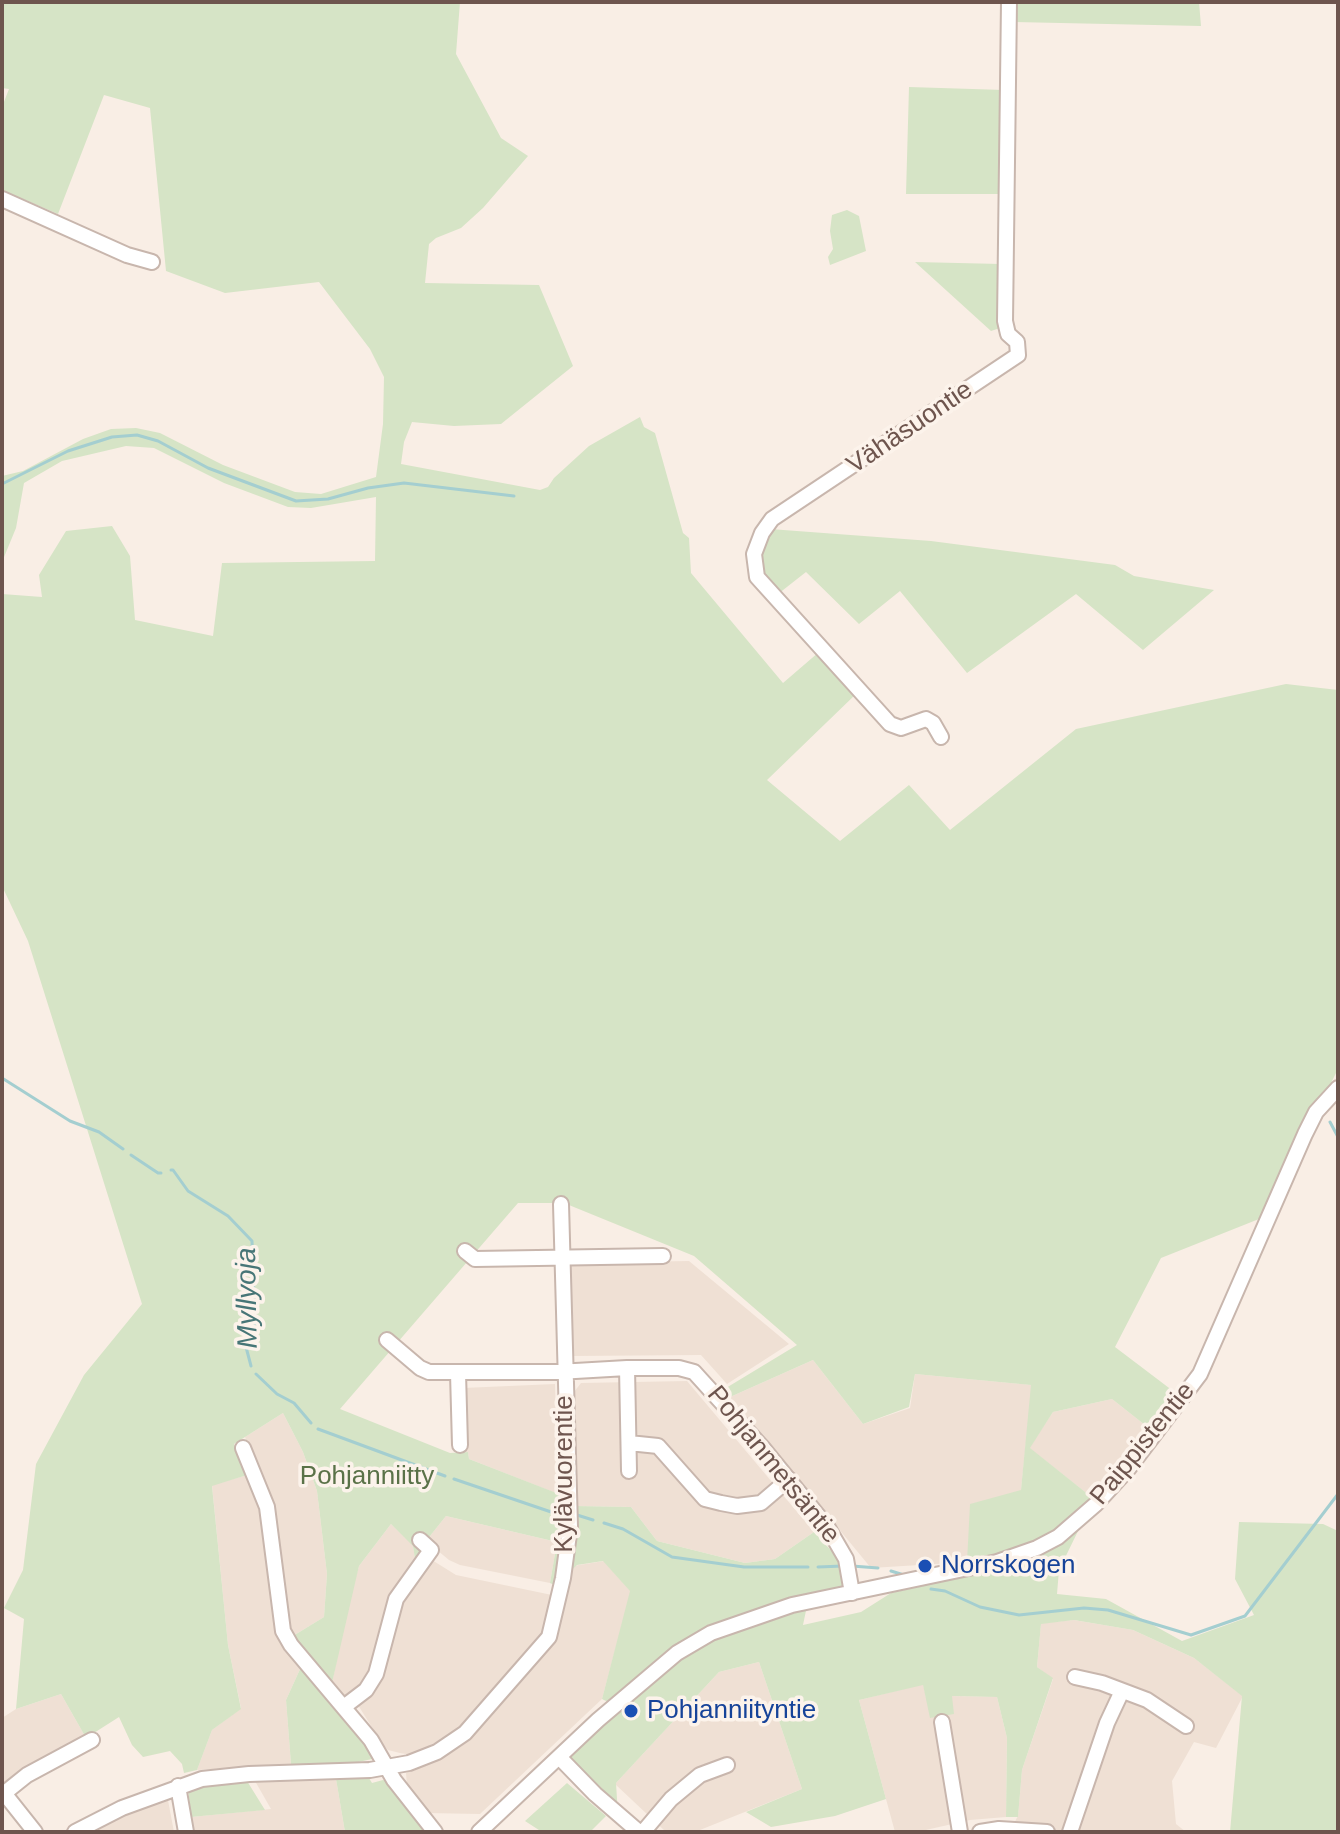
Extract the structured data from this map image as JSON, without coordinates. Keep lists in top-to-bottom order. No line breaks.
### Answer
{"streets":{"street":["Vähäsuontie","Paippistentie","Pohjanmetsäntie","Kylävuorentie"]},"crossings":[["Paippistentie","Pohjanmetsäntie"],["Pohjanmetsäntie","Kylävuorentie"]],"water":["Myllyoja"],"parks":["Pohjanniitty"],"places":["Norrskogen","Pohjanniityntie"]}
